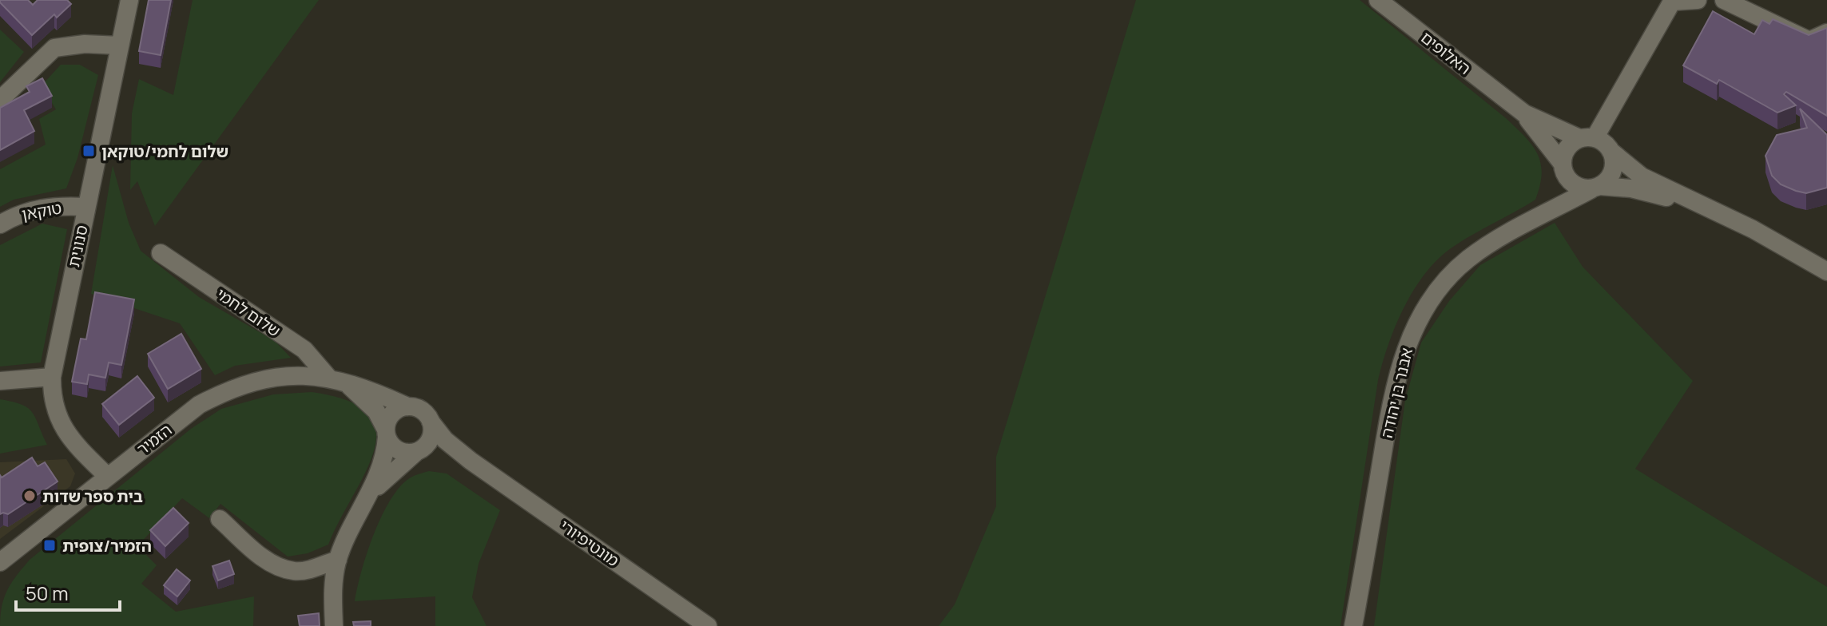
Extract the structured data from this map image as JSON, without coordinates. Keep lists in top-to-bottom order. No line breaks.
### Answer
{"streets":{"street":["האלופים","טוקאן","סנונית","שלום לחמי","אבנר בן יהודה","הזמיר","מונטיפיורי"]},"crossings":[["האלופים","אבנר בן יהודה"],["טוקאן","סנונית"],["סנונית","הזמיר"],["שלום לחמי","הזמיר"],["הזמיר","מונטיפיורי"]],"places":{"transit":["שלום לחמי/טוקאן","הזמיר/צופית"],"other":["בית ספר שדות"]},"scale_bar":"50 m"}
